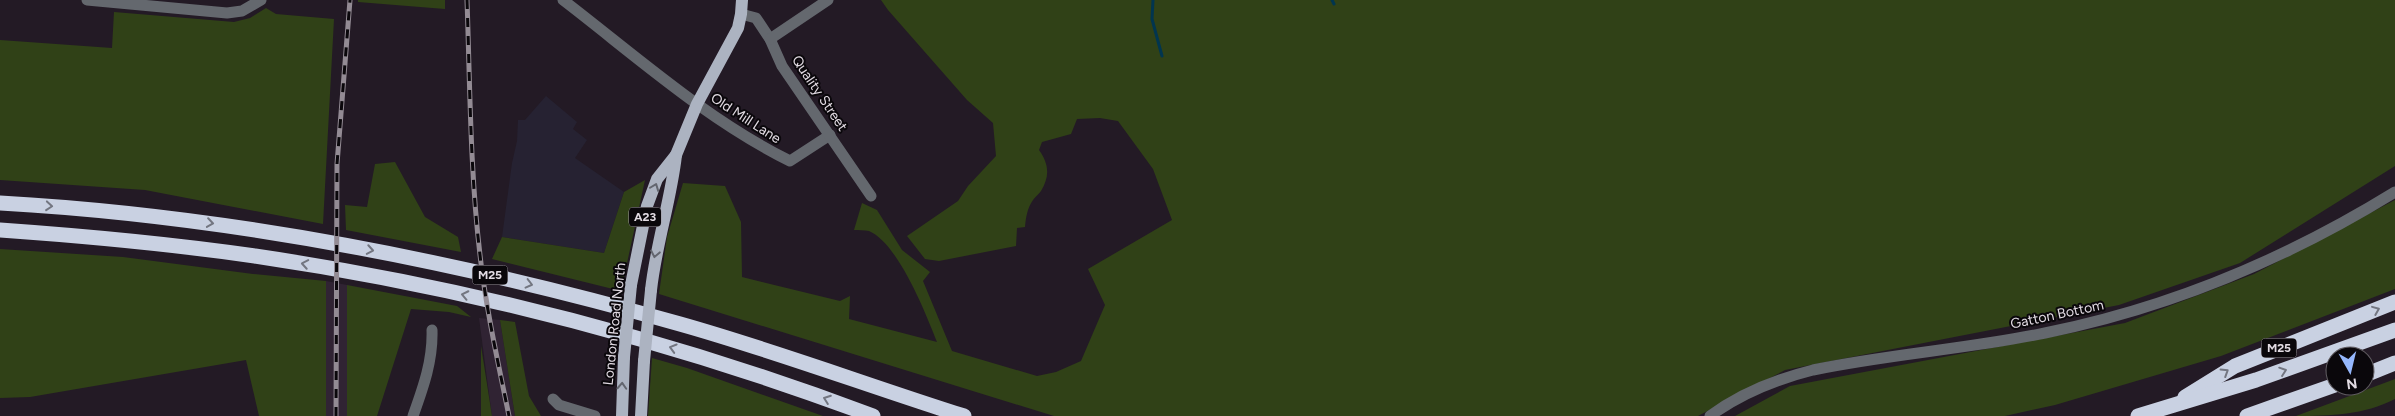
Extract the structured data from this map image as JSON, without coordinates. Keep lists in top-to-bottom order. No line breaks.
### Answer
{"streets":{"highway":["M25"],"main road":["A23","London Road North"],"street":["Quality Street","Old Mill Lane","Gatton Bottom"]},"crossings":[["Quality Street","Old Mill Lane"],["Quality Street","A23"],["Old Mill Lane","A23"],["Old Mill Lane","London Road North"],["A23","London Road North"]],"north":"bottom"}
